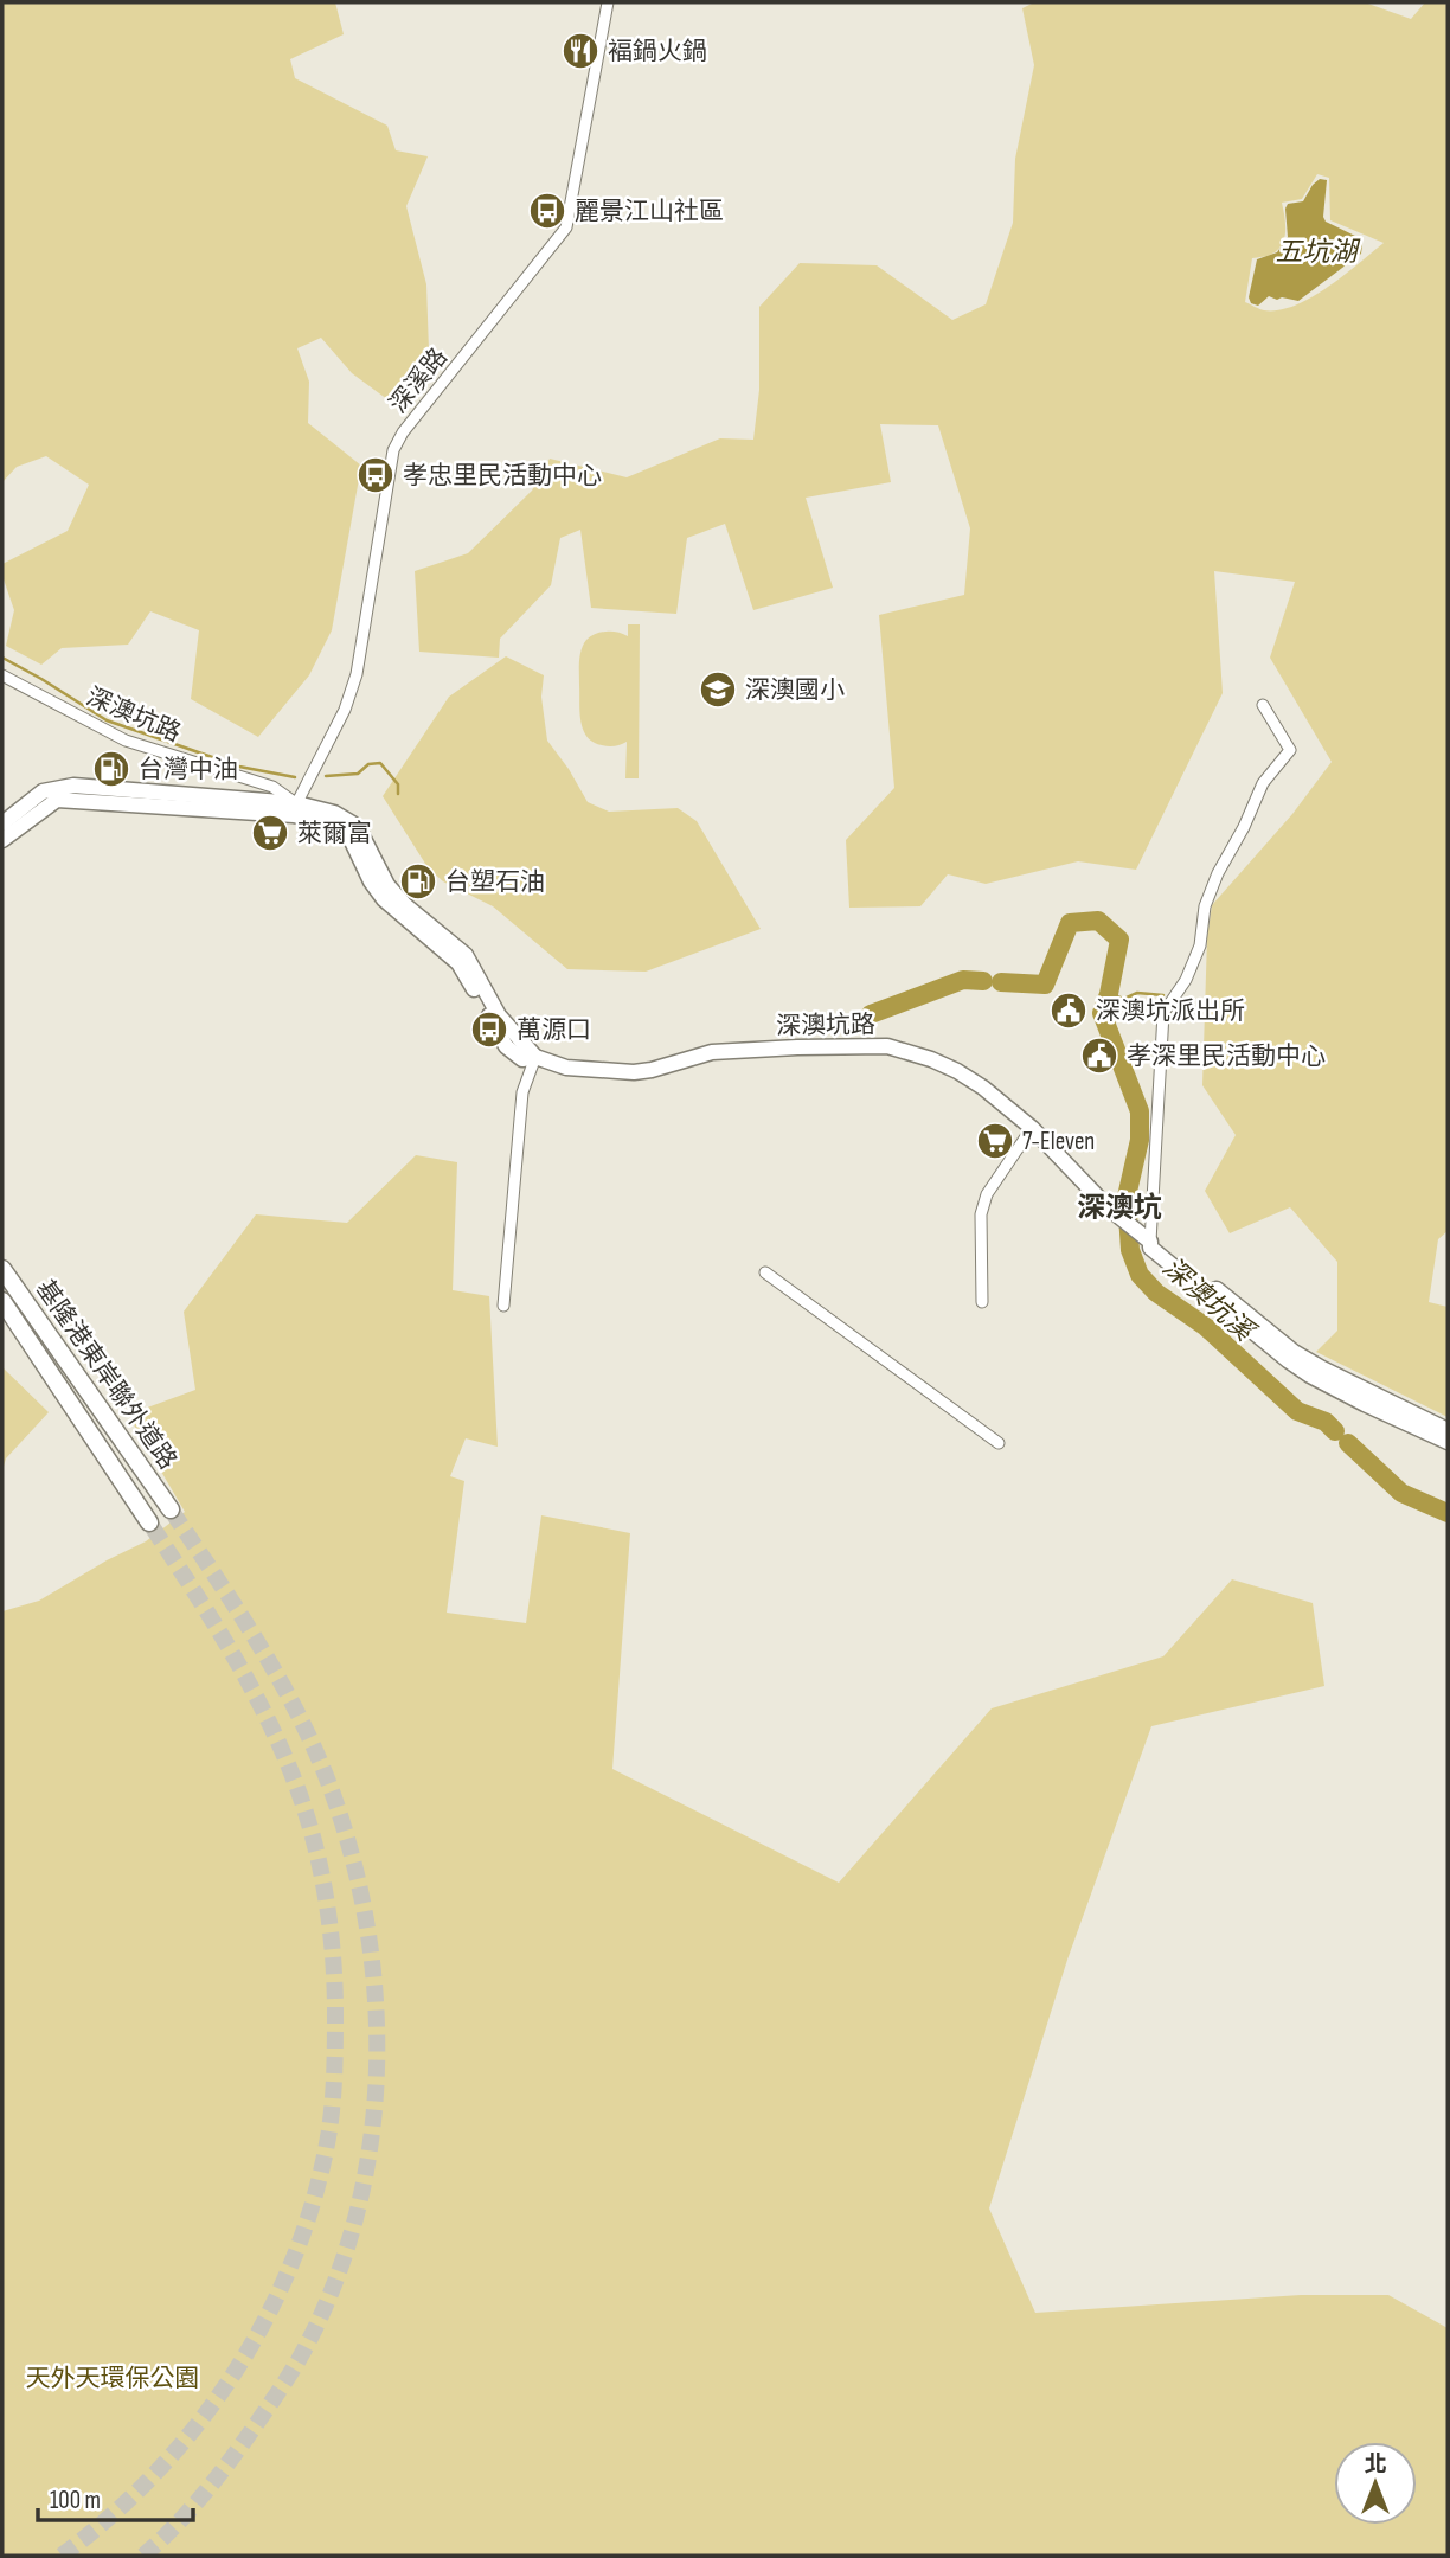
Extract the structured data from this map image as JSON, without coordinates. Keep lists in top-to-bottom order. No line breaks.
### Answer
{"streets":{"highway":["基隆港東岸聯外道路"],"main road":["深澳坑路"],"street":["深溪路"]},"crossings":[["深溪路","深澳坑路"]],"districts":["深澳坑"],"water":["五坑湖","深澳坑溪"],"parks":["天外天環保公園"],"places":{"restaurant":["褔鍋火鍋"],"bus stop":["麗景江山社區","孝忠里民活動中心","萬源口"],"school or university":["深澳國小"],"fuel station":["台灣中油","台塑石油"],"supermarket":["萊爾富","7-Eleven"],"public building":["深澳坑派出所","孝深里民活動中心"]},"scale_bar":"100 m","north":"top"}
